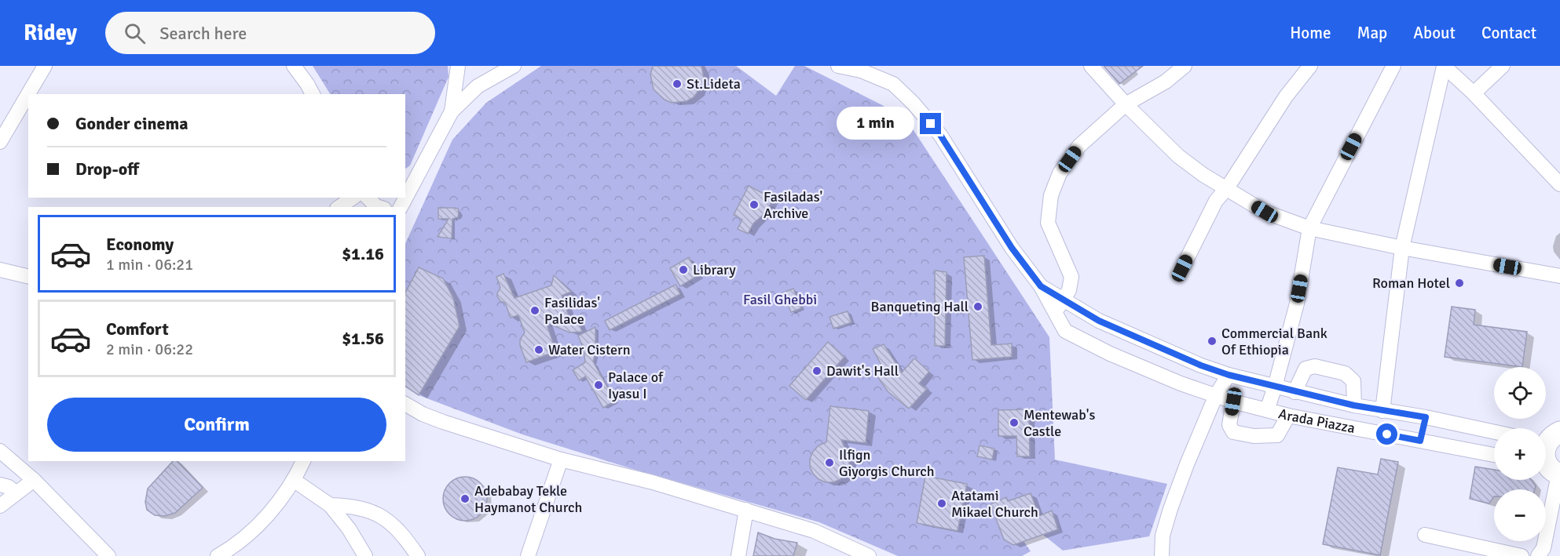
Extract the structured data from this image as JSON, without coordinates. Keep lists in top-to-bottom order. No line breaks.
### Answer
{"streets":{"street":["Arada Piazza"]},"parks":["Fasil Ghebbi"],"places":["St.Lideta","Fasiladas' Archive","Library","Roman Hotel","Banqueting Hall","Fasilidas' Palace","Commercial Bank Of Ethiopia","Water Cistern","Dawit's Hall","Palace of Iyasu I","Mentewab's Castle","Ilfign Giyorgis Church","Adebabay Tekle Haymanot Church","Atatami Mikael Church"],"page":{"header":"Ridey","search":"Search here","nav":["Home","Map","About","Contact"],"banner":["Gonder cinema","Drop-off"],"bubble":"1 min","list":[{"name":"Economy","note":"1 min · 06:21","value":"$1.16"},{"name":"Comfort","note":"2 min · 06:22","value":"$1.56"}],"map_buttons":["+","−"],"buttons":"Confirm"}}
